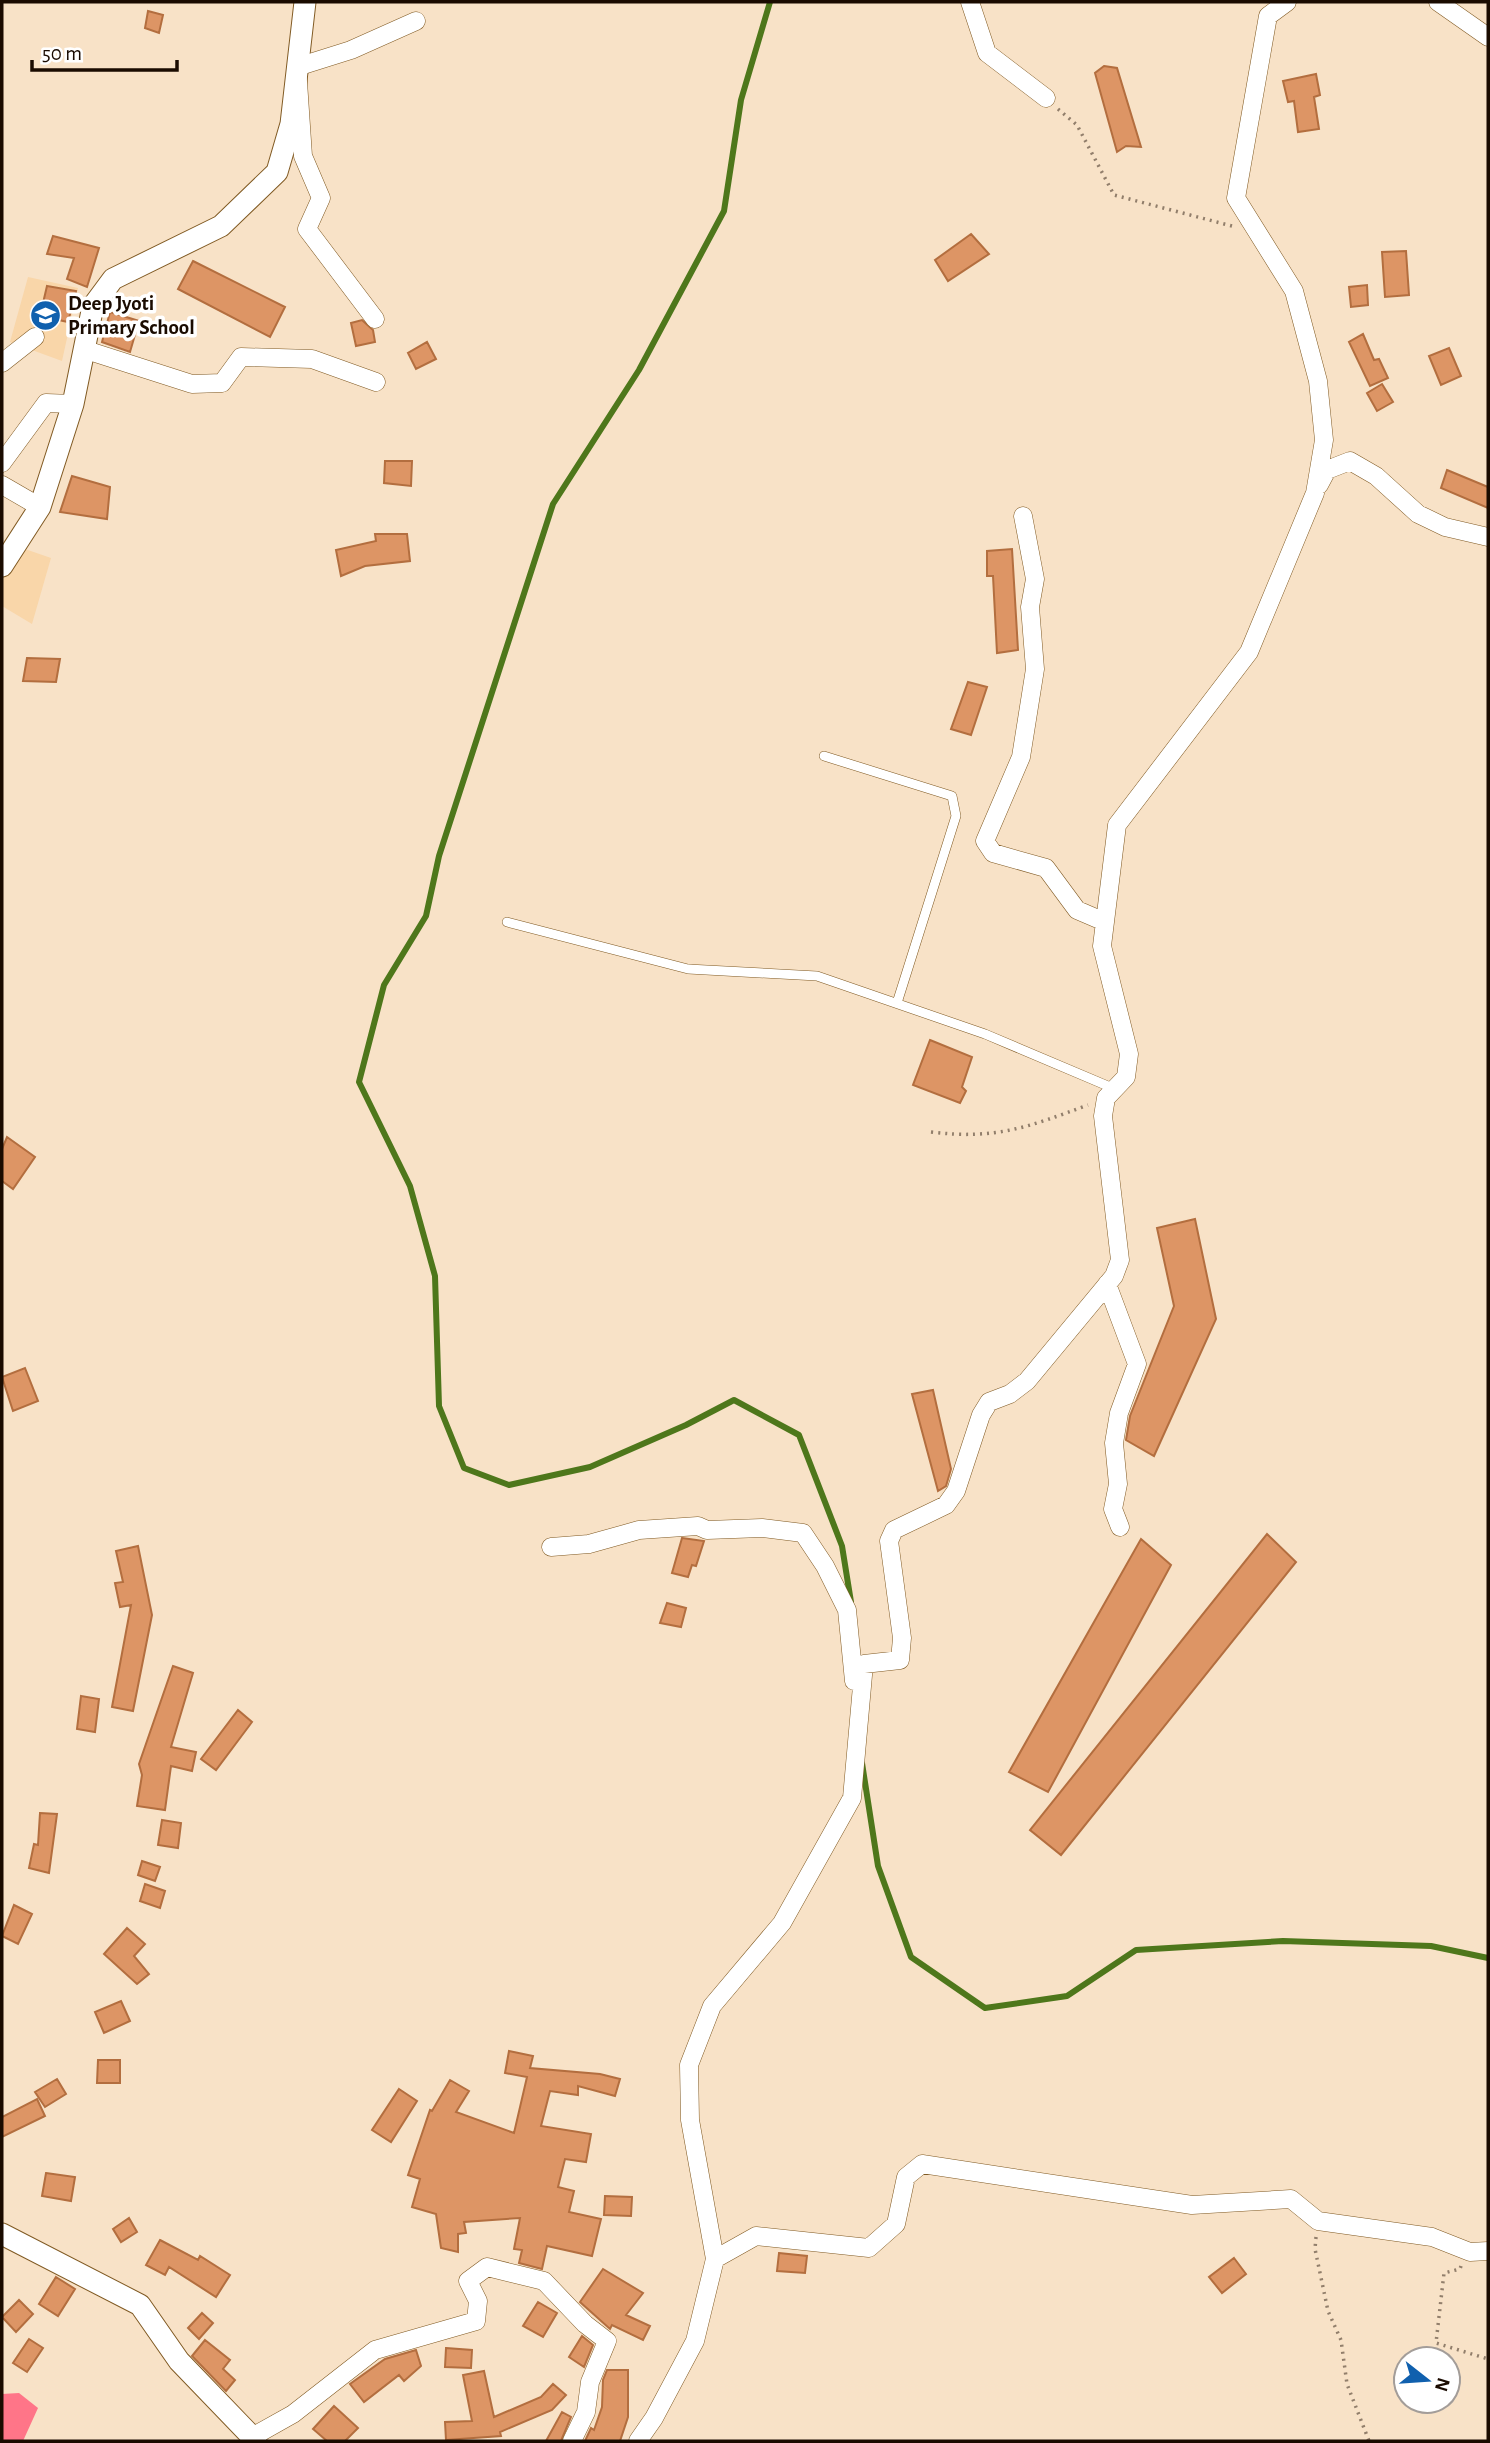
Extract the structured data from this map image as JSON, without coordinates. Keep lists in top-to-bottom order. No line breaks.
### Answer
{"places":{"school or university":["Deep Jyoti Primary School"]},"scale_bar":"50 m","north":"right"}
